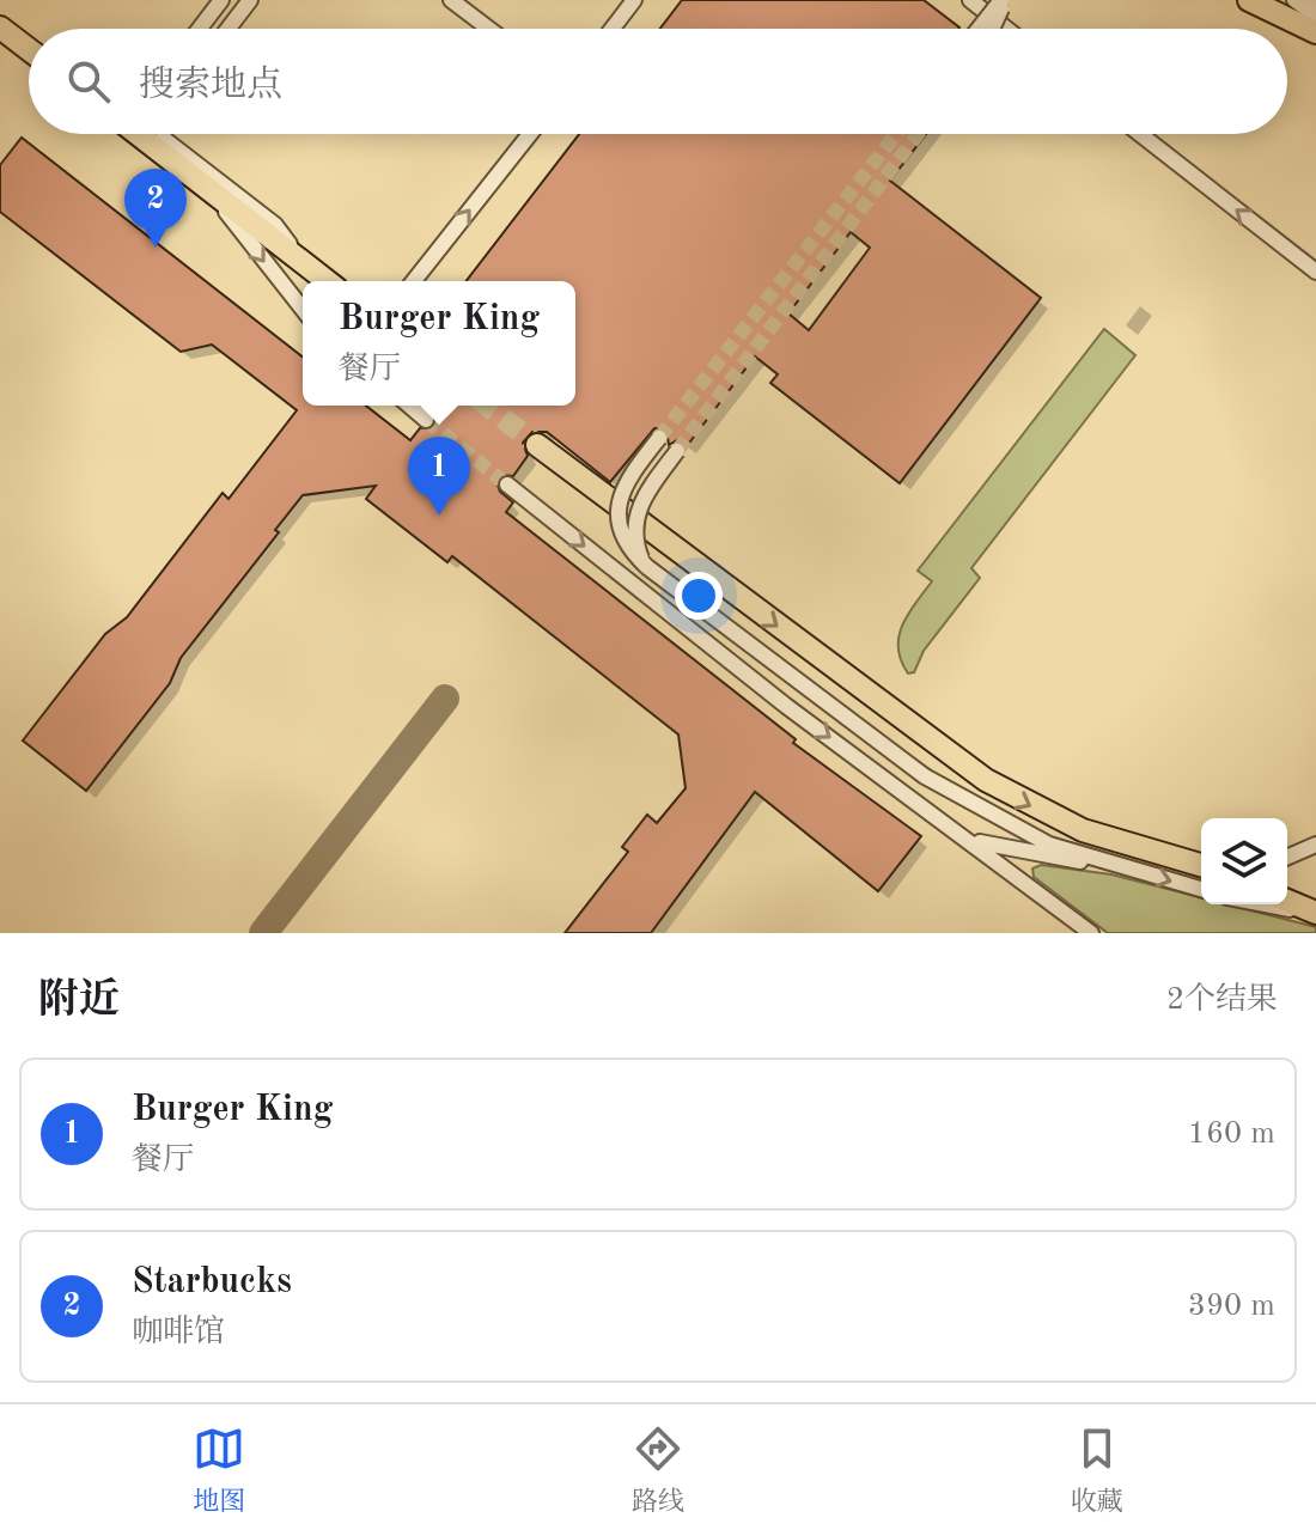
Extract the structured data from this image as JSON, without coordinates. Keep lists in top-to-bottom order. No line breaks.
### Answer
{"page":{"search":"搜索地点","pins":["2","1"],"popup":["Burger King","餐厅"],"heading":["附近","2个结果"],"list":[{"mark":"1","name":"Burger King","note":"餐厅","value":"160 m"},{"mark":"2","name":"Starbucks","note":"咖啡馆","value":"390 m"}],"nav":["地图","路线","收藏"]}}
